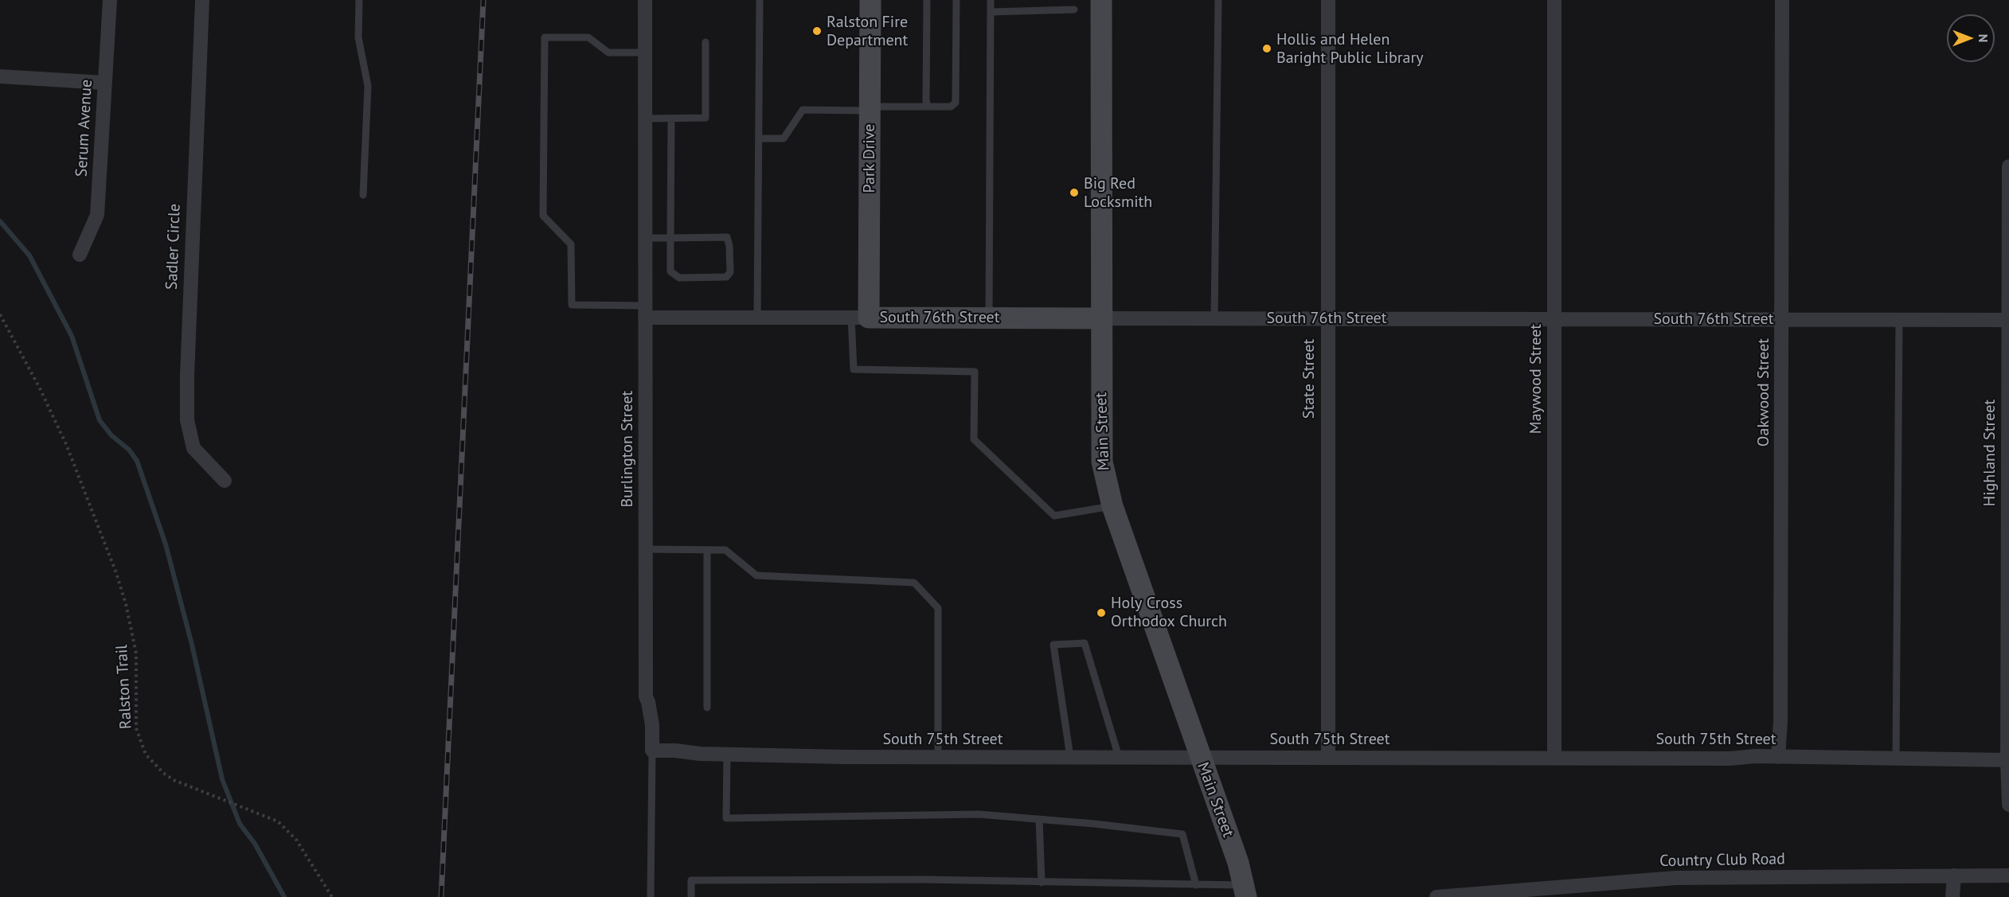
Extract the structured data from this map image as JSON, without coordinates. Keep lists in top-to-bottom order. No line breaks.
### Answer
{"streets":{"main road":["Park Drive","South 76th Street","Main Street"],"street":["Serum Avenue","Sadler Circle","State Street","Maywood Street","Oakwood Street","Burlington Street","Highland Street","South 75th Street","Country Club Road"],"path":["Ralston Trail"]},"crossings":[["Park Drive","South 76th Street"],["South 76th Street","State Street"],["South 76th Street","Maywood Street"],["South 76th Street","Oakwood Street"],["South 76th Street","Main Street"],["South 76th Street","Burlington Street"],["South 76th Street","Highland Street"],["State Street","South 75th Street"],["Maywood Street","South 75th Street"],["Oakwood Street","South 75th Street"],["Main Street","South 75th Street"],["Burlington Street","South 75th Street"]],"places":["Ralston Fire Department","Hollis and Helen Baright Public Library","Big Red Locksmith","Holy Cross Orthodox Church"],"north":"right"}
